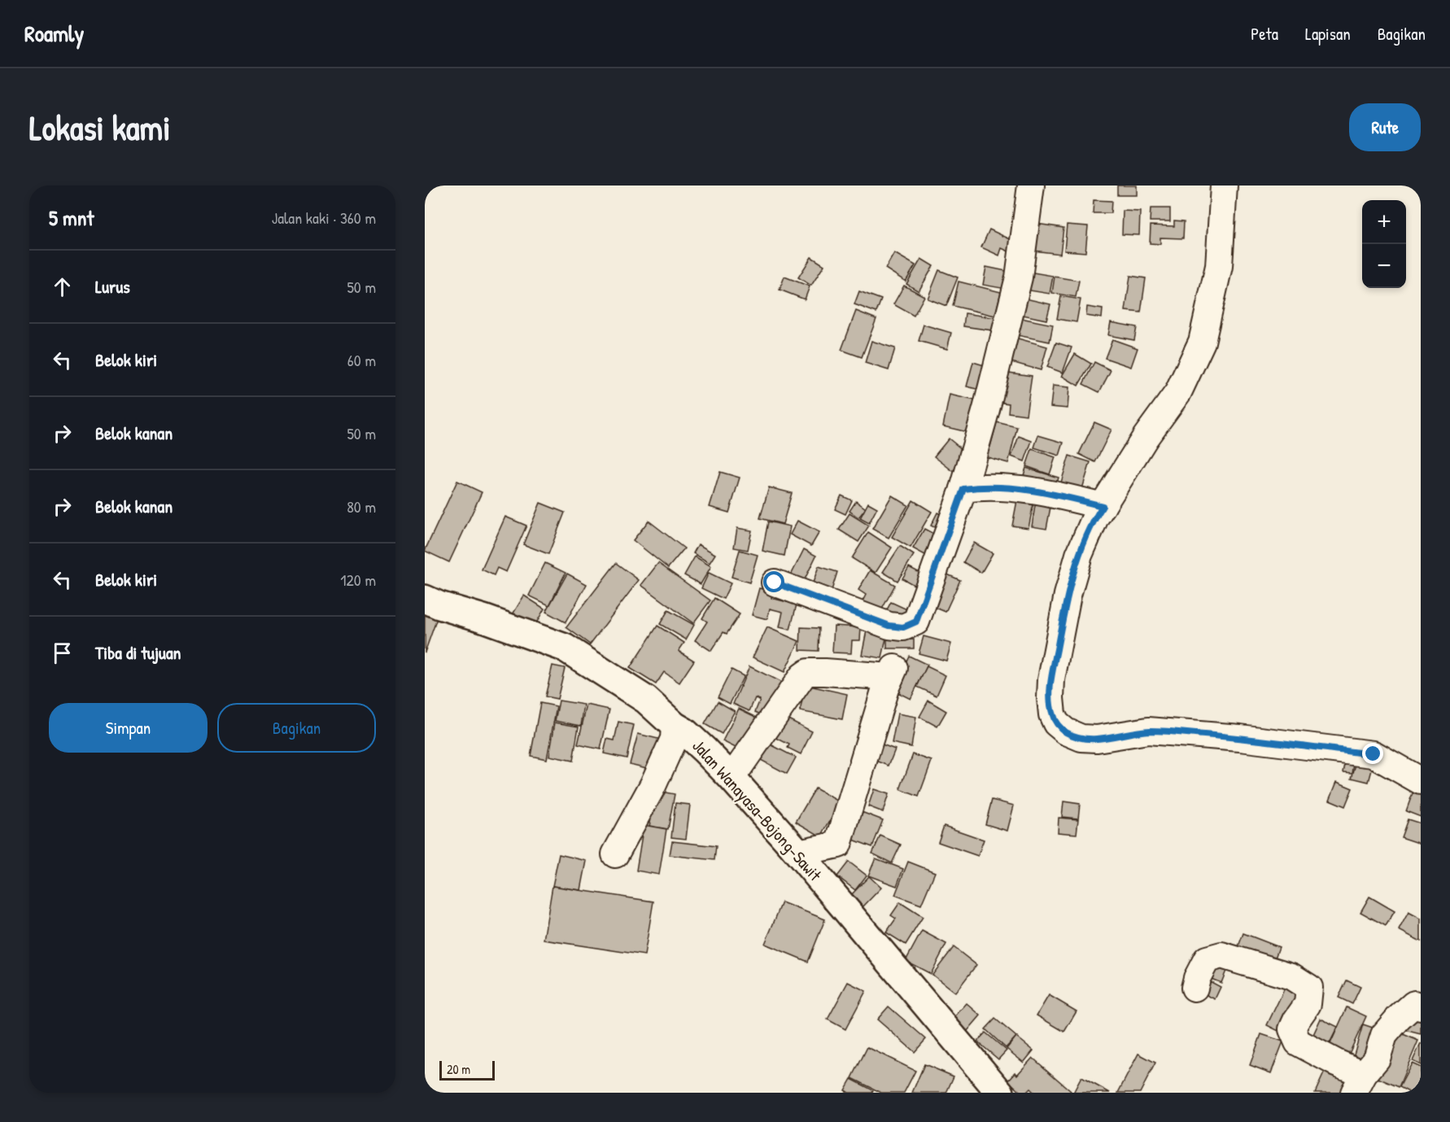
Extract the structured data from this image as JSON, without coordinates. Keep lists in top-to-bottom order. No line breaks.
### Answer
{"streets":{"main road":["Jalan Wanayasa-Bojong-Sawit"]},"scale_bar":"20 m","page":{"header":"Roamly","nav":["Peta","Lapisan","Bagikan"],"buttons":["Rute",["Simpan","Bagikan"]],"title":"Lokasi kami","heading":["5 mnt","Jalan kaki · 360 m"],"map_buttons":["+","−"],"list":[["Lurus","50 m"],["Belok kiri","60 m"],["Belok kanan","50 m"],["Belok kanan","80 m"],["Belok kiri","120 m"],"Tiba di tujuan"],"scale":"20 m"}}
